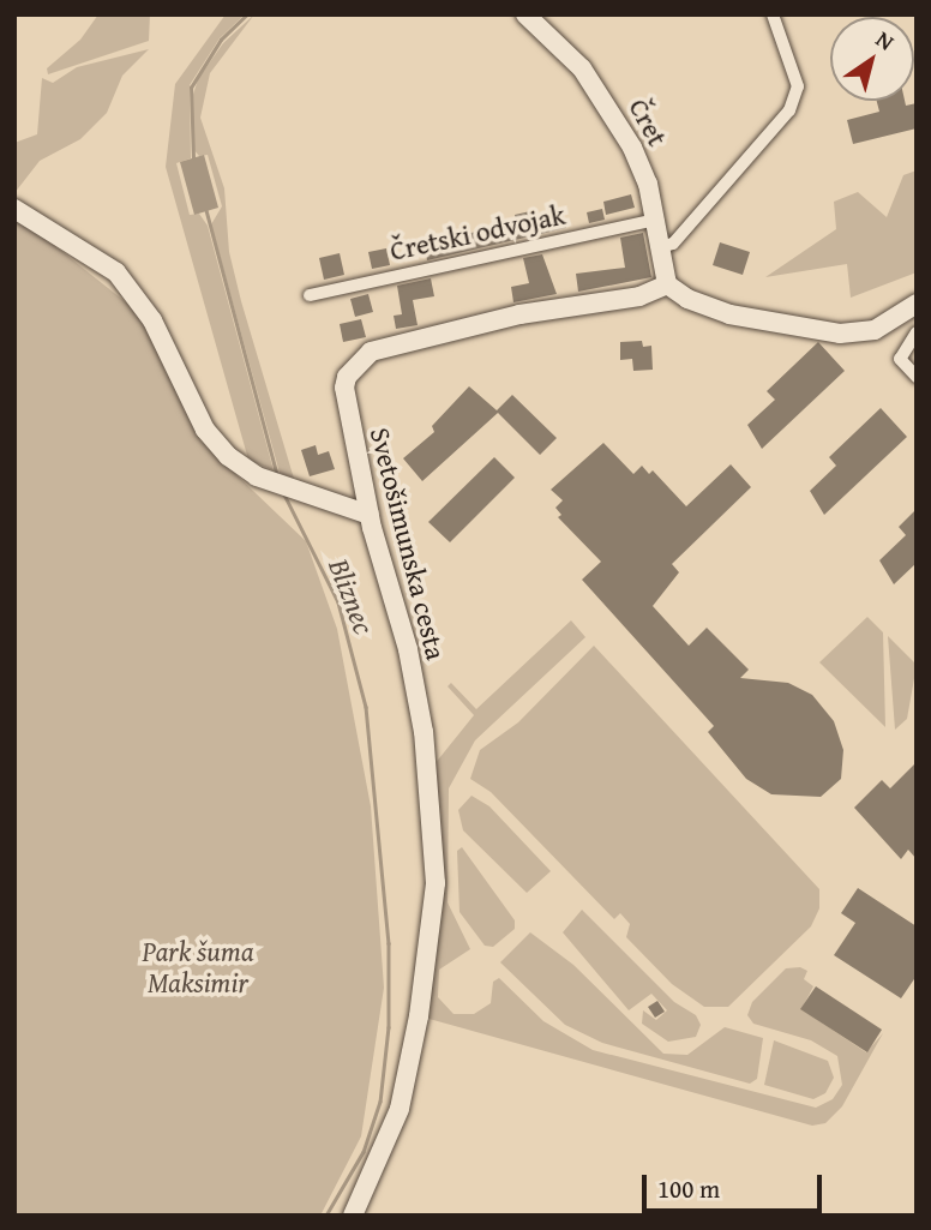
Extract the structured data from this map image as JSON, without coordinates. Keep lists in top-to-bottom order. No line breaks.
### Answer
{"streets":{"street":["Čret","Čretski odvojak","Svetošimunska cesta"]},"crossings":[["Čret","Čretski odvojak"],["Čret","Svetošimunska cesta"]],"water":["Bliznec"],"parks":["Park šuma Maksimir"],"scale_bar":"100 m","north":"top right"}
